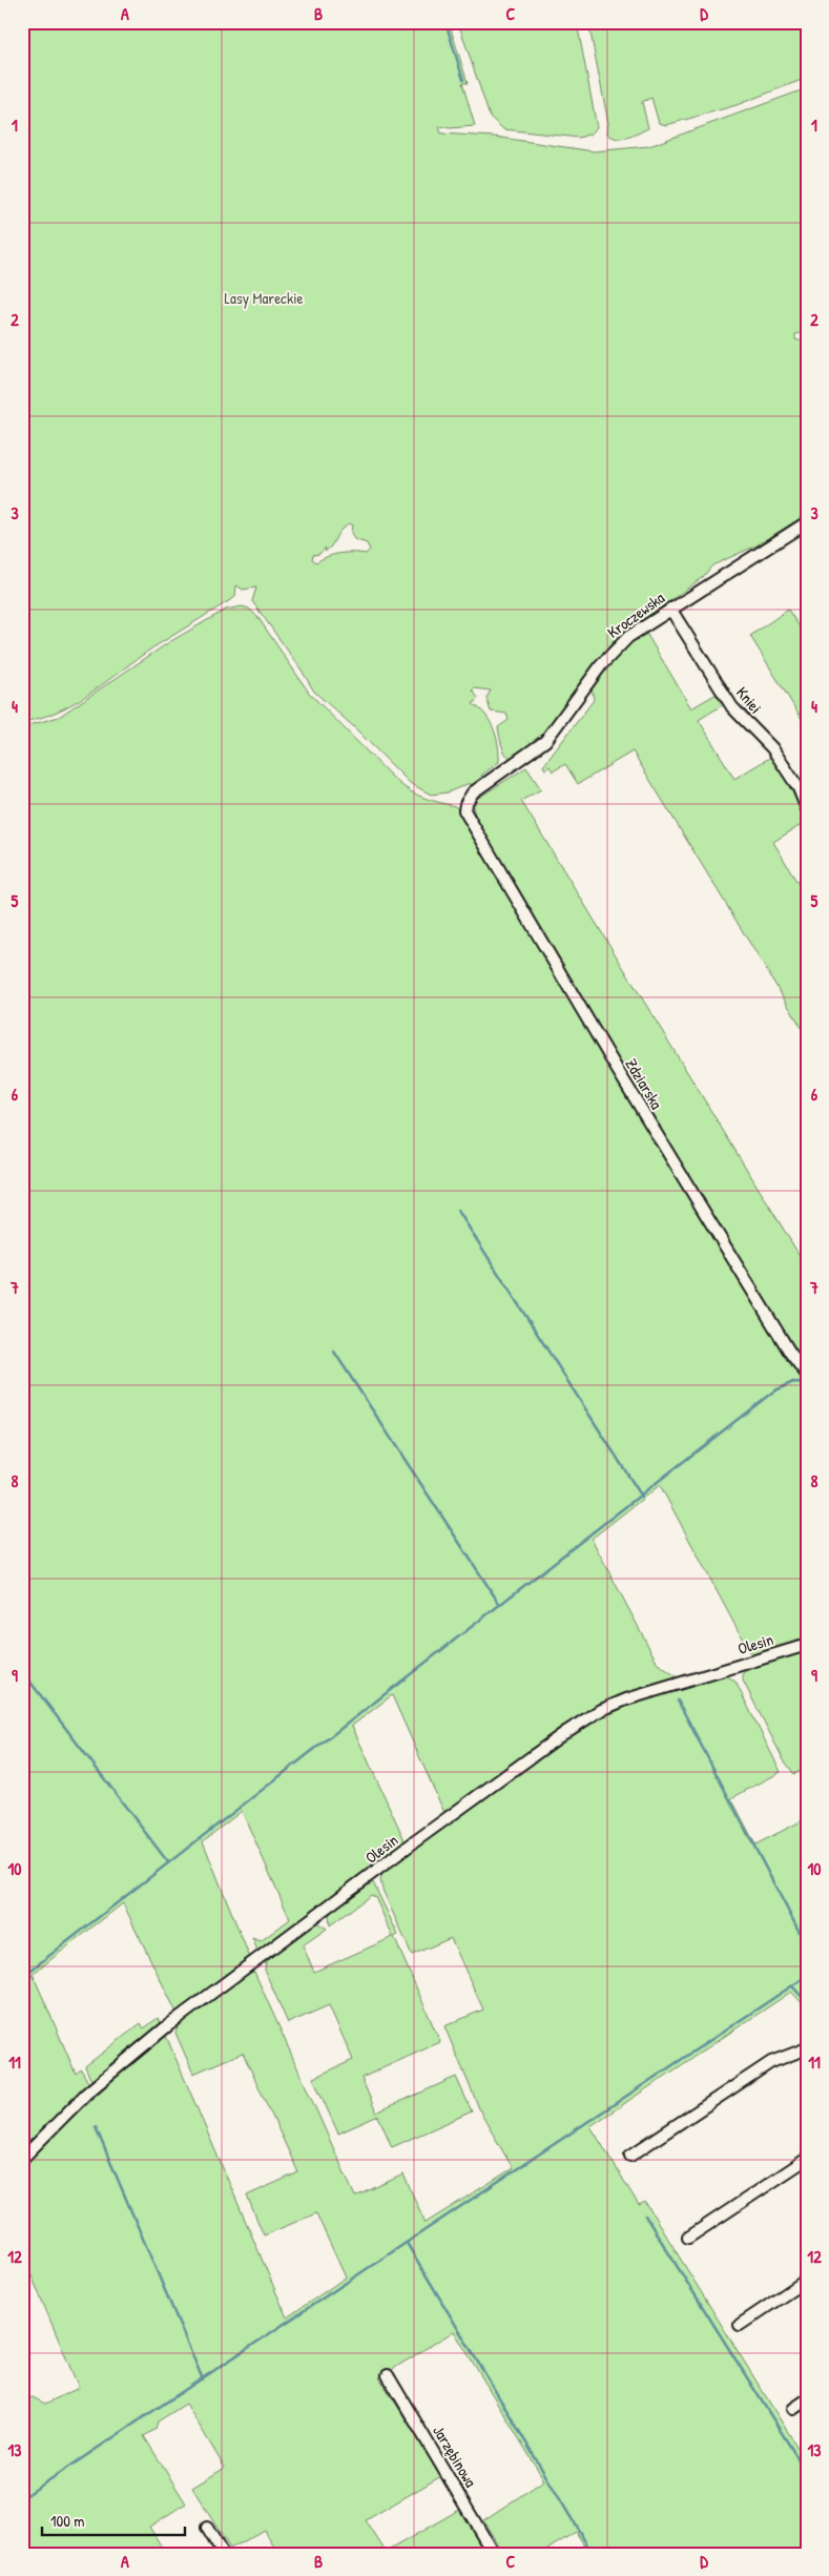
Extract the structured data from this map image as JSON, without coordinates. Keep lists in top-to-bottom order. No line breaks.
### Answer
{"streets":{"street":["Kroczewska","Kniei","Zdziarska","Olesin","Jarzębinowa"]},"crossings":[["Kroczewska","Kniei"],["Kroczewska","Zdziarska"]],"parks":["Lasy Mareckie"],"scale_bar":"100 m","grid":{"columns":["A","B","C","D"],"rows":["1","2","3","4","5","6","7","8","9","10","11","12","13"]}}
